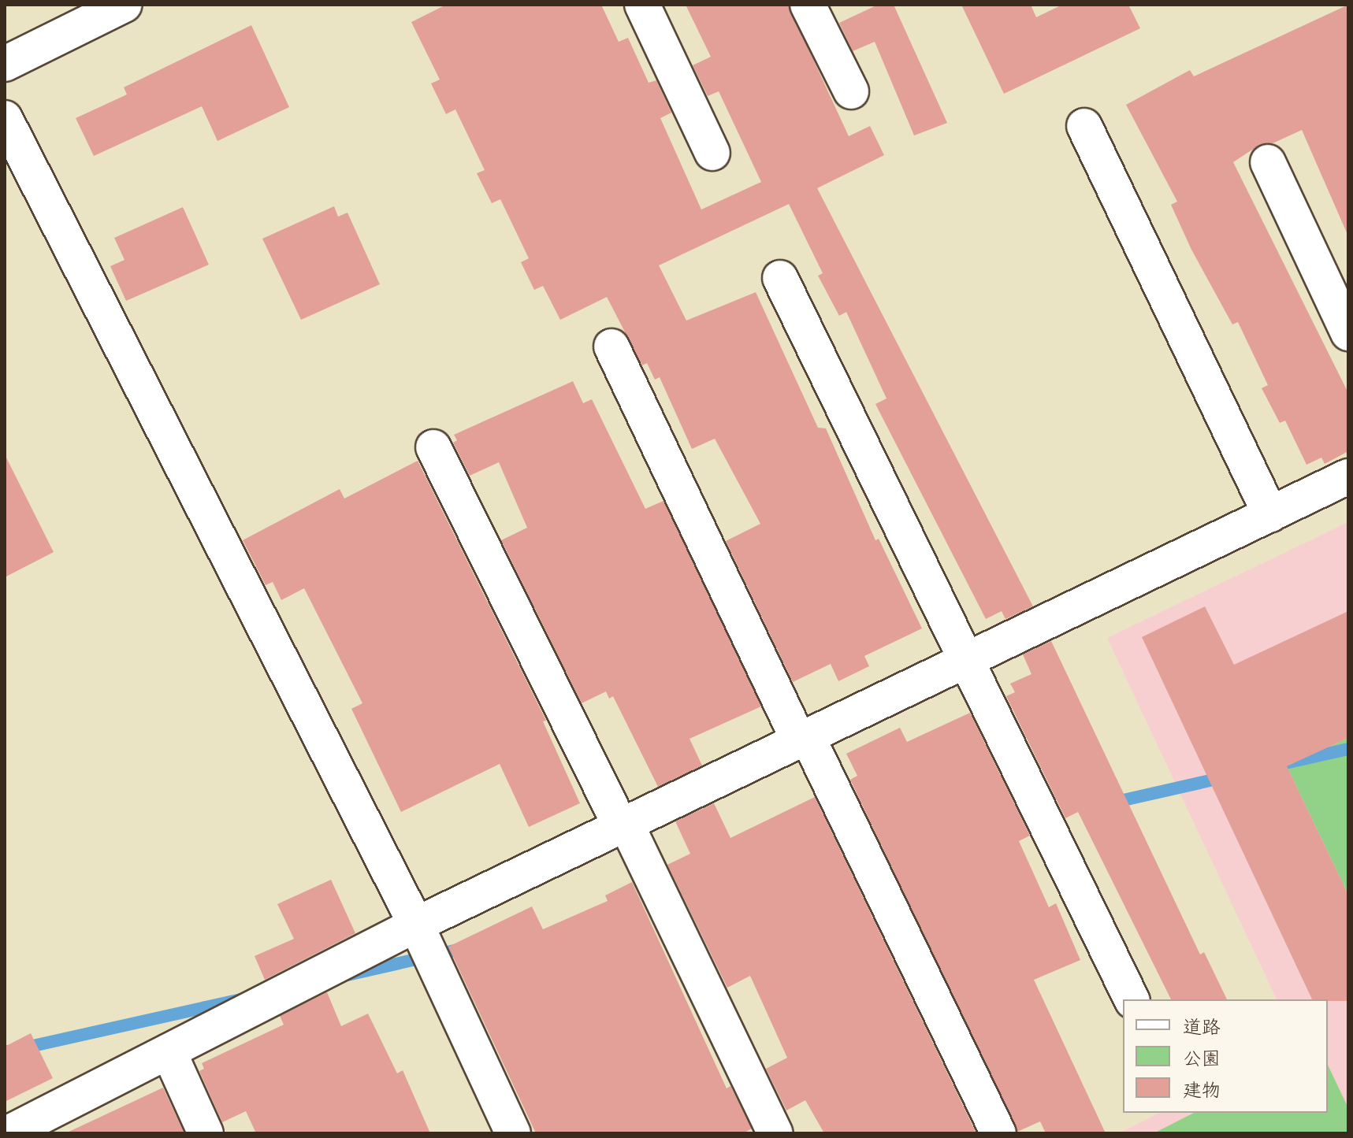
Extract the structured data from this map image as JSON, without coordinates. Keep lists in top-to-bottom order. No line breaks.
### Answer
{"legend":["道路","公園","建物"]}
